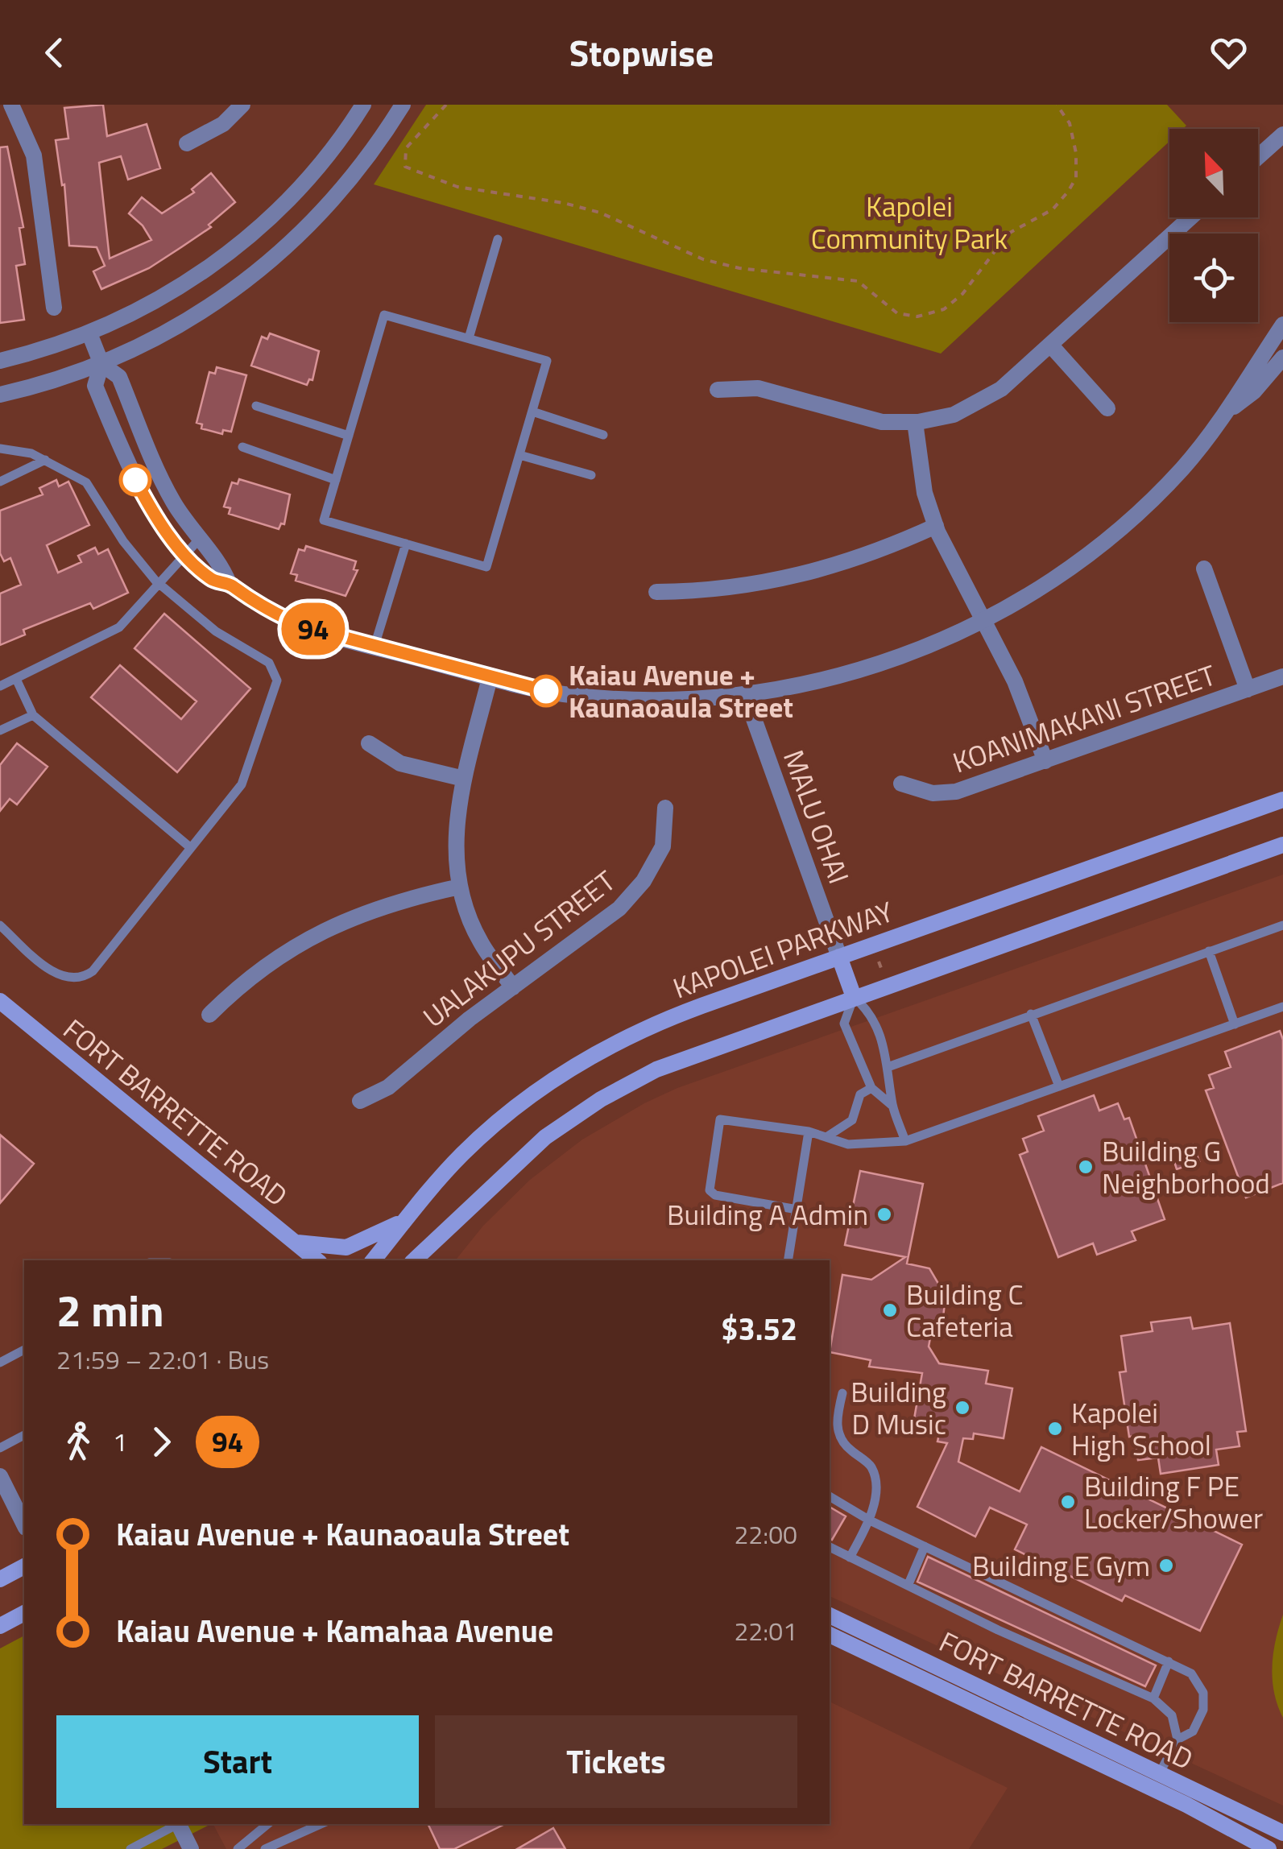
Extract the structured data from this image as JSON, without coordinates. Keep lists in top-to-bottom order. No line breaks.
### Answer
{"streets":{"main road":["KAPOLEI PARKWAY","FORT BARRETTE ROAD"],"street":["KOANIMAKANI STREET","MALU OHAI","UALAKUPU STREET"]},"crossings":[["MALU OHAI","KAPOLEI PARKWAY"]],"parks":["Kapolei Community Park"],"places":["Kaiau Avenue + Kaunaoaula Street","Building G Neighborhood","Building A Admin","Building C Cafeteria","Building D Music","Kapolei High School","Building F PE Locker/Shower","Building E Gym"],"lines":["bus line 94"],"north":"top left","page":{"header":"Stopwise","on_map":"94","heading":["2 min","21:59 – 22:01 · Bus","$3.52"],"legs":["1","94"],"list":[{"name":"Kaiau Avenue + Kaunaoaula Street","value":"22:00"},{"name":"Kaiau Avenue + Kamahaa Avenue","value":"22:01"}],"buttons":["Start","Tickets"]}}
